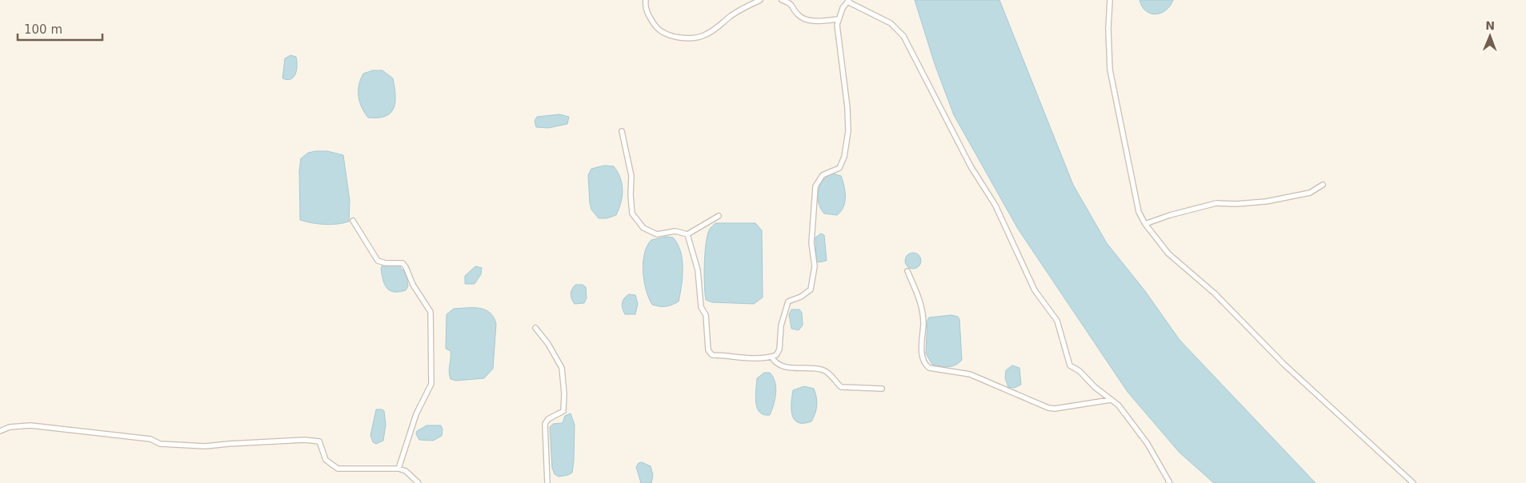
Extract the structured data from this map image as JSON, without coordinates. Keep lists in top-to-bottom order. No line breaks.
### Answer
{"scale_bar":"100 m","north":"top"}
